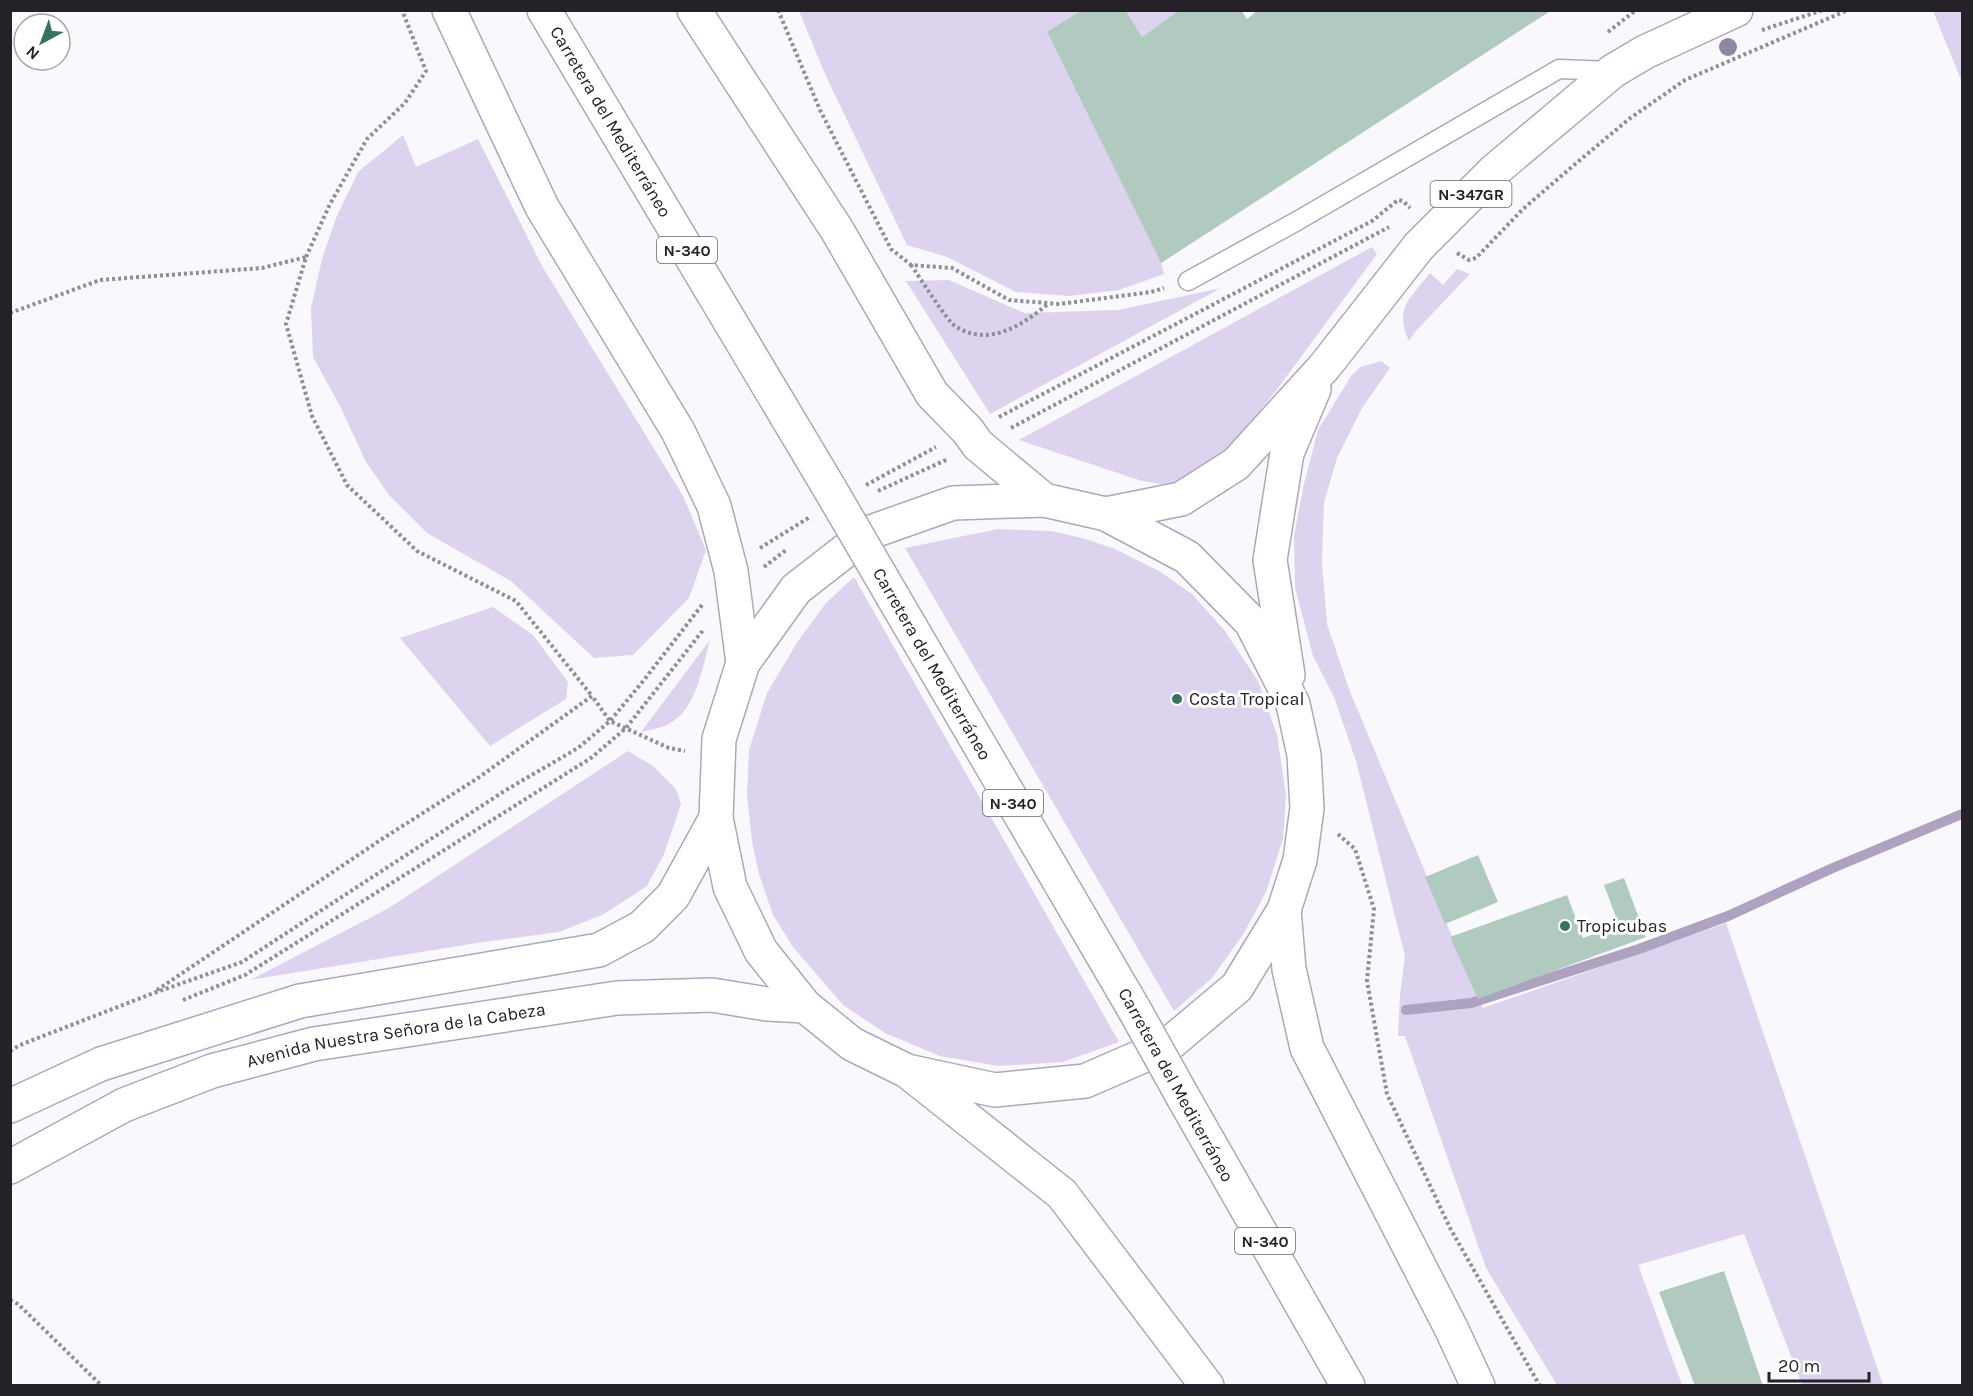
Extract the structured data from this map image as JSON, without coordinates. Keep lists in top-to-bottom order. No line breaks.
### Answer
{"streets":{"main road":["Carretera del Mediterráneo","N-347GR","N-340","Avenida Nuestra Señora de la Cabeza"]},"places":["Costa Tropical","Tropicubas"],"scale_bar":"20 m","north":"bottom left"}
